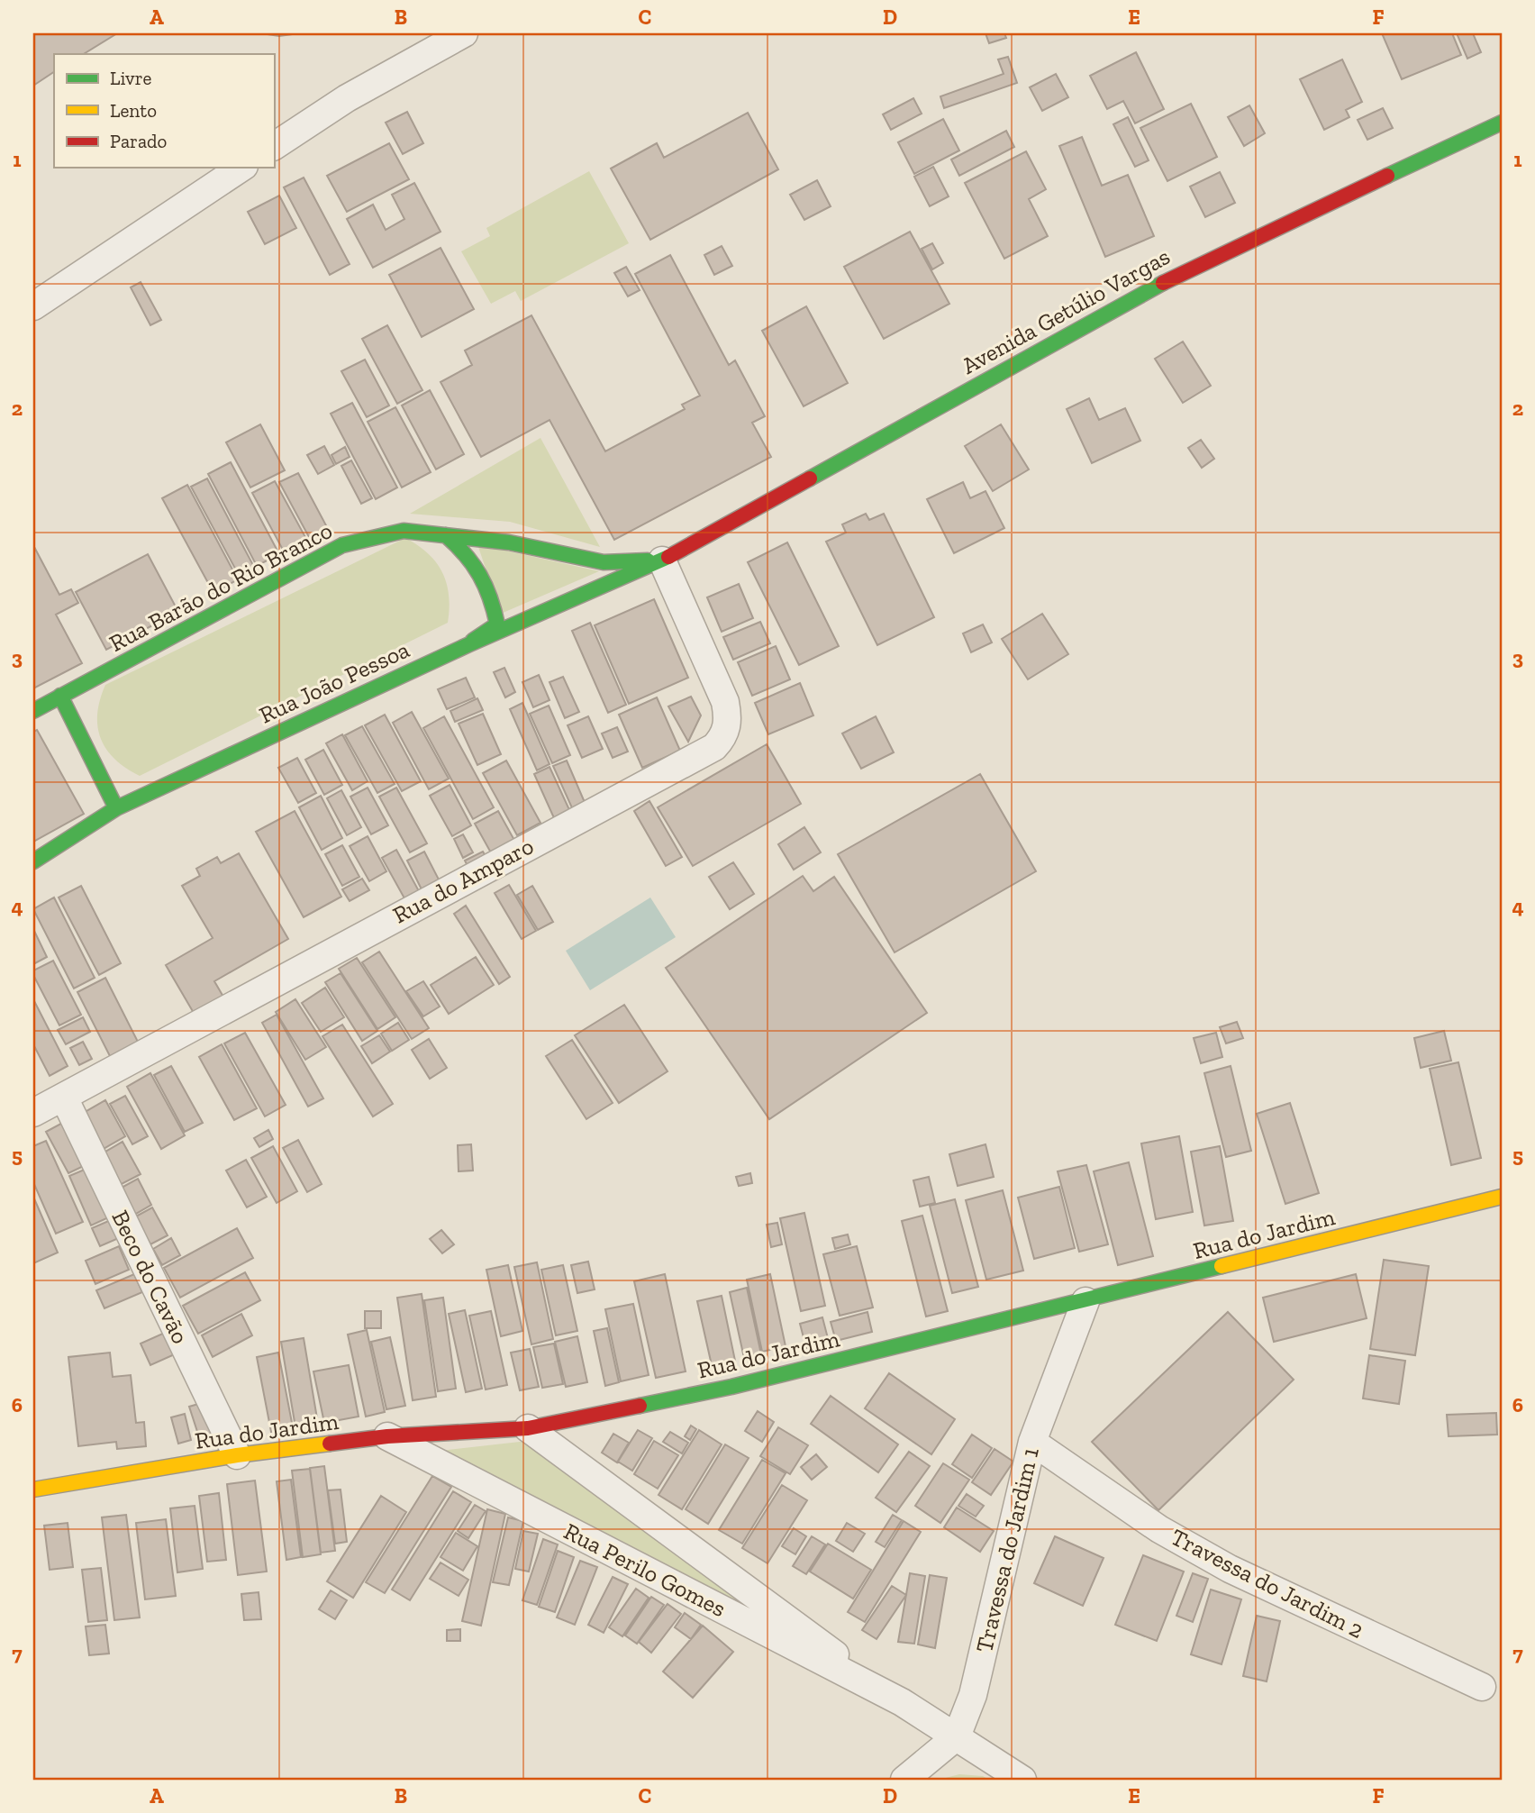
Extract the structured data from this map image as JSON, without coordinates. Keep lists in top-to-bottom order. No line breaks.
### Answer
{"streets":{"main road":["Avenida Getúlio Vargas","Rua Barão do Rio Branco","Rua João Pessoa","Rua do Jardim"],"street":["Rua do Amparo","Beco do Cavão","Travessa do Jardim 1","Rua Perilo Gomes","Travessa do Jardim 2"]},"crossings":[["Avenida Getúlio Vargas","Rua Barão do Rio Branco"],["Avenida Getúlio Vargas","Rua João Pessoa"],["Avenida Getúlio Vargas","Rua do Amparo"],["Rua Barão do Rio Branco","Rua João Pessoa"],["Rua Barão do Rio Branco","Rua do Amparo"],["Rua João Pessoa","Rua do Amparo"],["Rua do Amparo","Beco do Cavão"],["Rua do Jardim","Beco do Cavão"],["Rua do Jardim","Travessa do Jardim 1"],["Rua do Jardim","Rua Perilo Gomes"],["Travessa do Jardim 1","Rua Perilo Gomes"],["Travessa do Jardim 1","Travessa do Jardim 2"]],"legend":["Livre","Lento","Parado"],"grid":{"columns":["A","B","C","D","E","F"],"rows":["1","2","3","4","5","6","7"]}}
